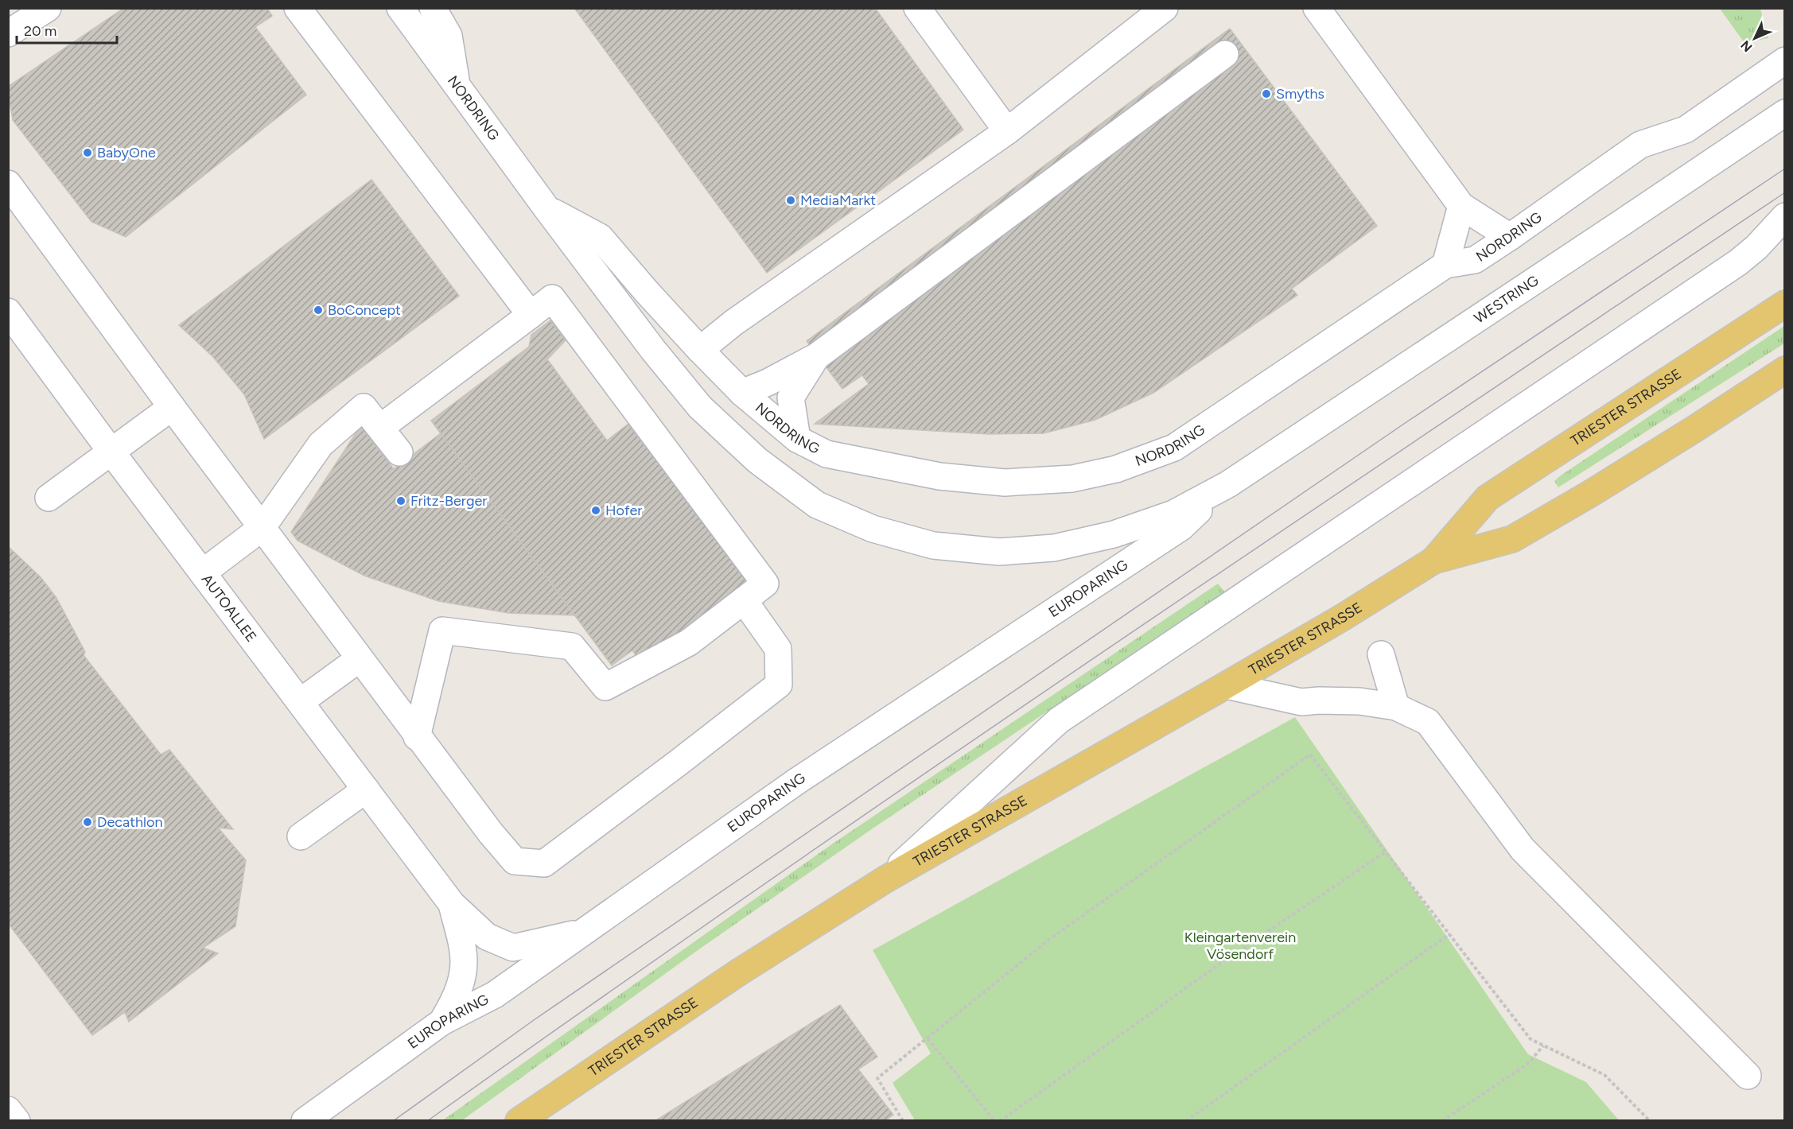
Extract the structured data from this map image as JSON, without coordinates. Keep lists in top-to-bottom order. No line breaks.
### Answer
{"streets":{"main road":["TRIESTER STRASSE"],"street":["NORDRING","WESTRING","EUROPARING","AUTOALLEE"]},"crossings":[["NORDRING","WESTRING"],["NORDRING","EUROPARING"],["WESTRING","EUROPARING"],["EUROPARING","AUTOALLEE"]],"parks":["Kleingartenverein Vösendorf"],"places":["Smyths","BabyOne","MediaMarkt","BoConcept","Fritz-Berger","Hofer","Decathlon"],"scale_bar":"20 m","north":"bottom left"}
